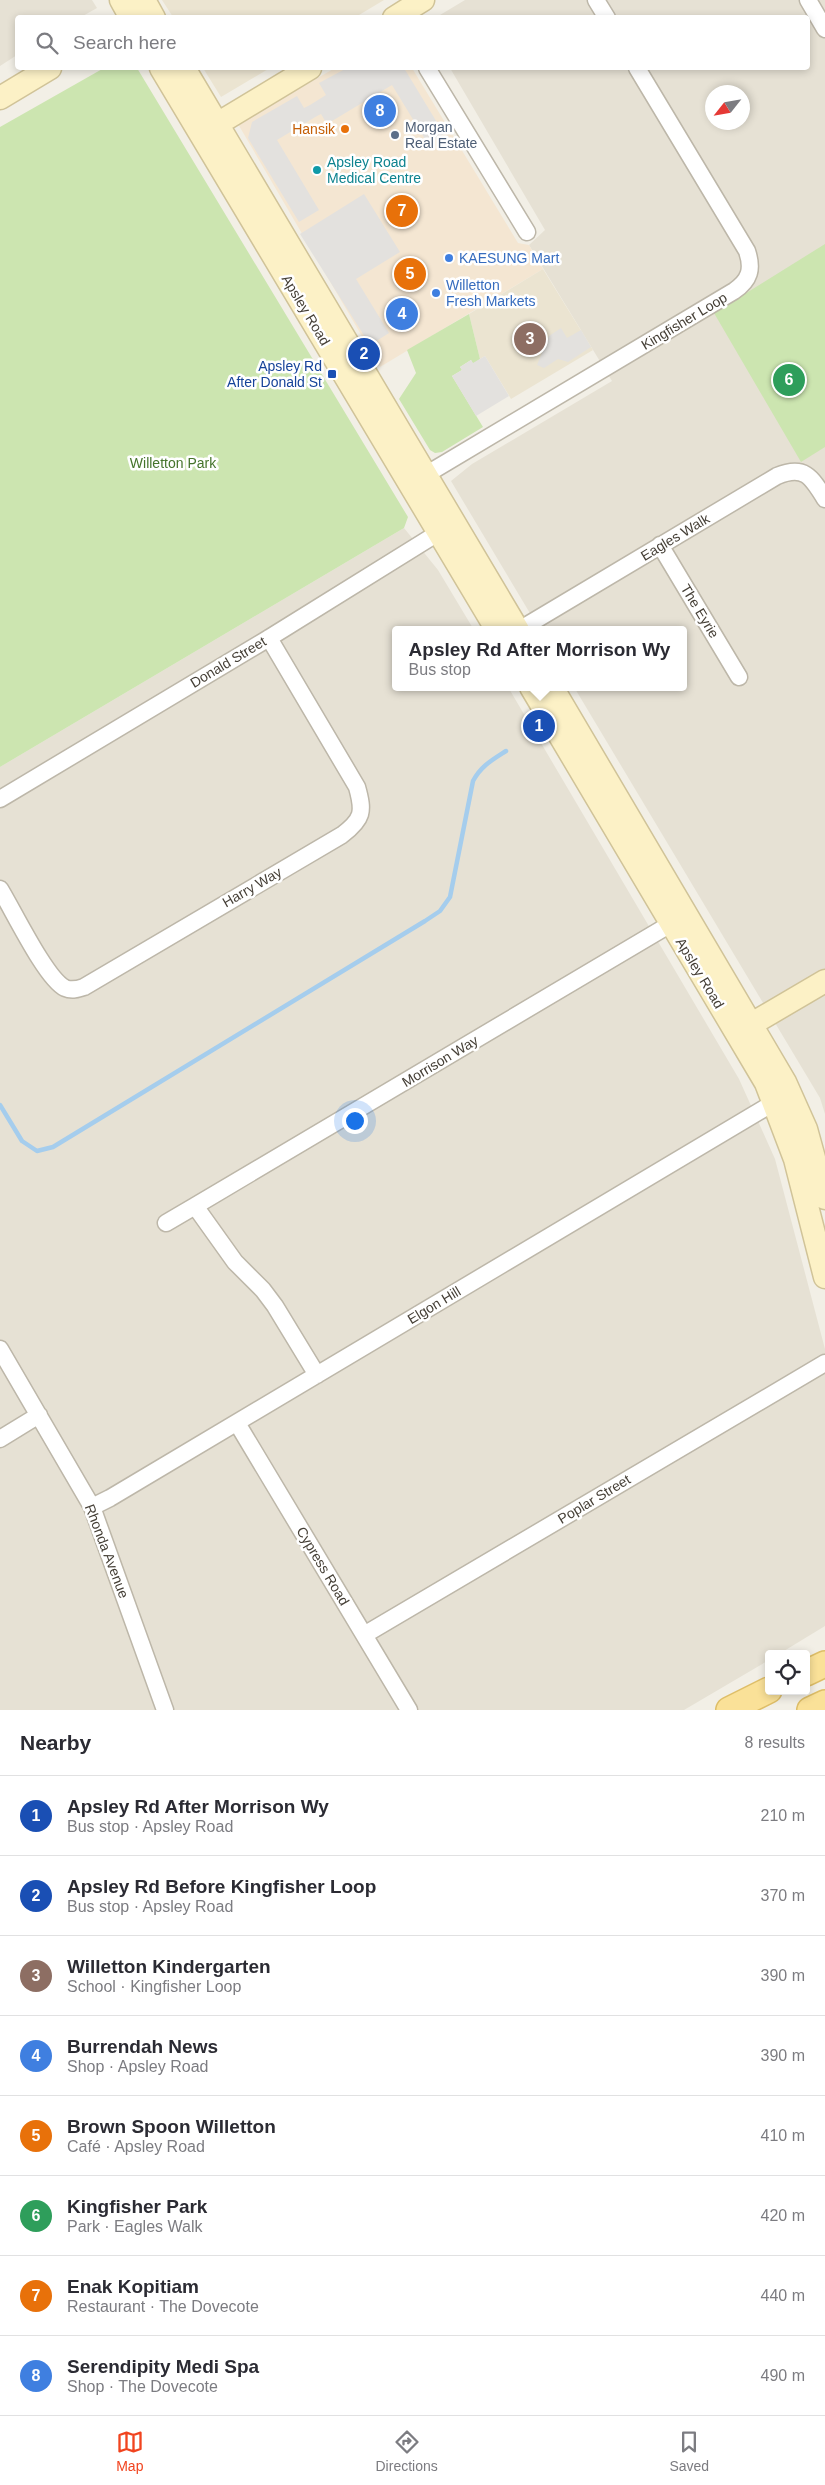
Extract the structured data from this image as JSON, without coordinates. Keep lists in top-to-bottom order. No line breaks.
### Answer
{"streets":{"main road":["Apsley Road"],"street":["Kingfisher Loop","Eagles Walk","The Eyrie","Donald Street","Harry Way","Morrison Way","Elgon Hill","Poplar Street","Rhonda Avenue","Cypress Road"]},"crossings":[["Apsley Road","Kingfisher Loop"],["Apsley Road","Donald Street"],["Apsley Road","Morrison Way"],["Apsley Road","Elgon Hill"],["Eagles Walk","The Eyrie"],["Donald Street","Harry Way"],["Elgon Hill","Rhonda Avenue"],["Elgon Hill","Cypress Road"],["Poplar Street","Cypress Road"]],"parks":["Willetton Park"],"places":{"other":["Hansik","Morgan Real Estate","Apsley Road Medical Centre","KAESUNG Mart","Willetton Fresh Markets"],"transit":["Apsley Rd After Donald St"]},"north":"bottom left","page":{"search":"Search here","pins":["8","7","5","4","3","2","6","1"],"popup":["Apsley Rd After Morrison Wy","Bus stop"],"heading":["Nearby","8 results"],"list":[{"mark":"1","name":"Apsley Rd After Morrison Wy","note":"Bus stop · Apsley Road","value":"210 m"},{"mark":"2","name":"Apsley Rd Before Kingfisher Loop","note":"Bus stop · Apsley Road","value":"370 m"},{"mark":"3","name":"Willetton Kindergarten","note":"School · Kingfisher Loop","value":"390 m"},{"mark":"4","name":"Burrendah News","note":"Shop · Apsley Road","value":"390 m"},{"mark":"5","name":"Brown Spoon Willetton","note":"Café · Apsley Road","value":"410 m"},{"mark":"6","name":"Kingfisher Park","note":"Park · Eagles Walk","value":"420 m"},{"mark":"7","name":"Enak Kopitiam","note":"Restaurant · The Dovecote","value":"440 m"},{"mark":"8","name":"Serendipity Medi Spa","note":"Shop · The Dovecote","value":"490 m"}],"nav":["Map","Directions","Saved"]}}
